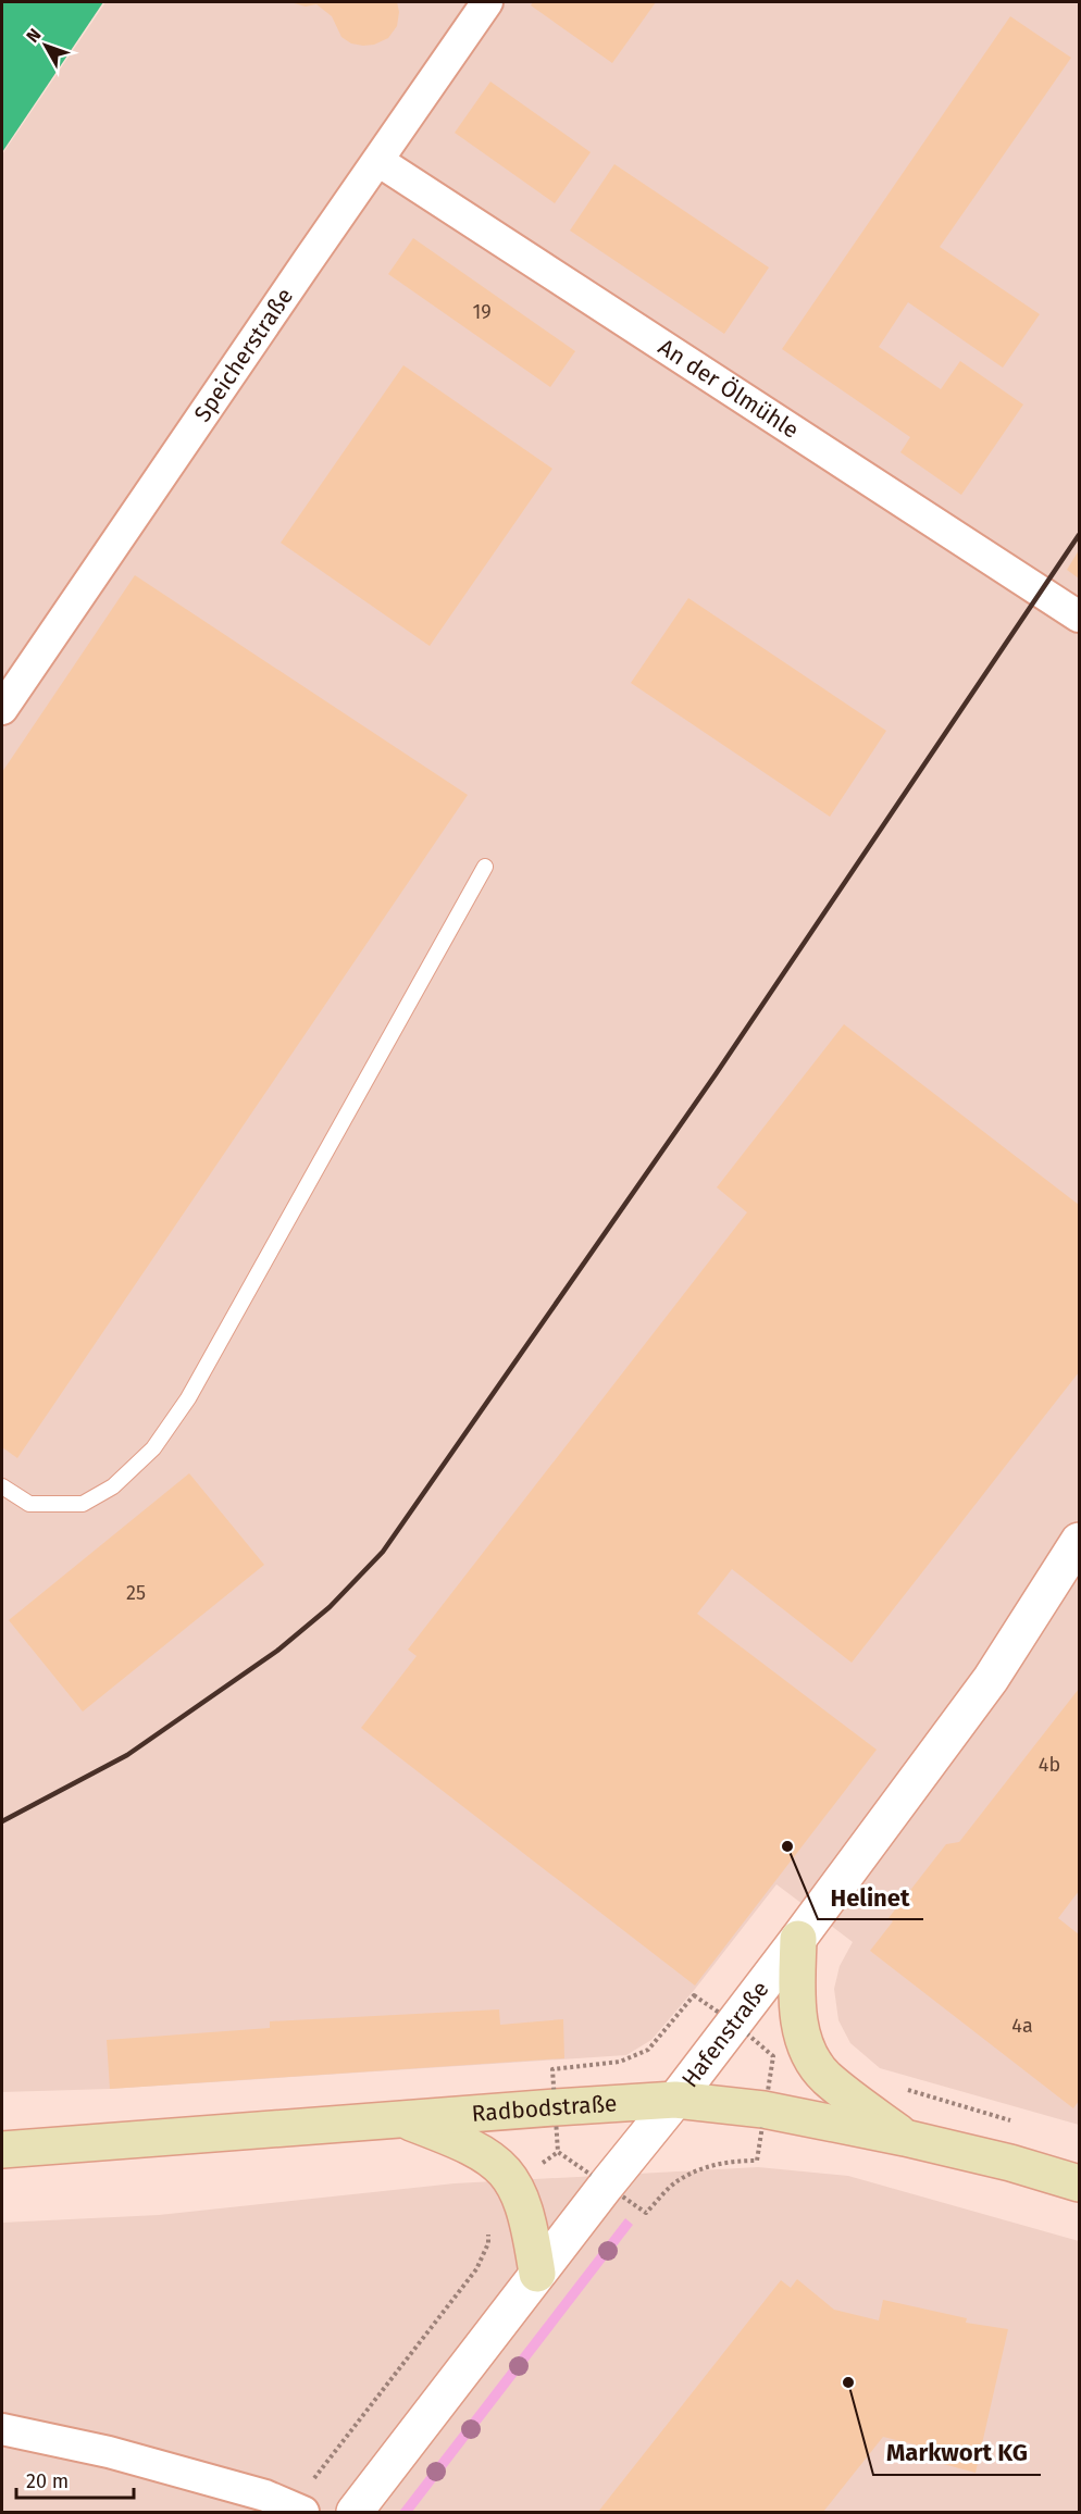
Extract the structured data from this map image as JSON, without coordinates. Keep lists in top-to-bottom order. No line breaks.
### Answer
{"streets":{"main road":["Radbodstraße"],"street":["Speicherstraße","An der Ölmühle","Hafenstraße"]},"crossings":[["Speicherstraße","An der Ölmühle"],["Hafenstraße","Radbodstraße"]],"places":["Helinet","Markwort KG"],"house_numbers":["19","25","4b","4a"],"scale_bar":"20 m","north":"top left"}
